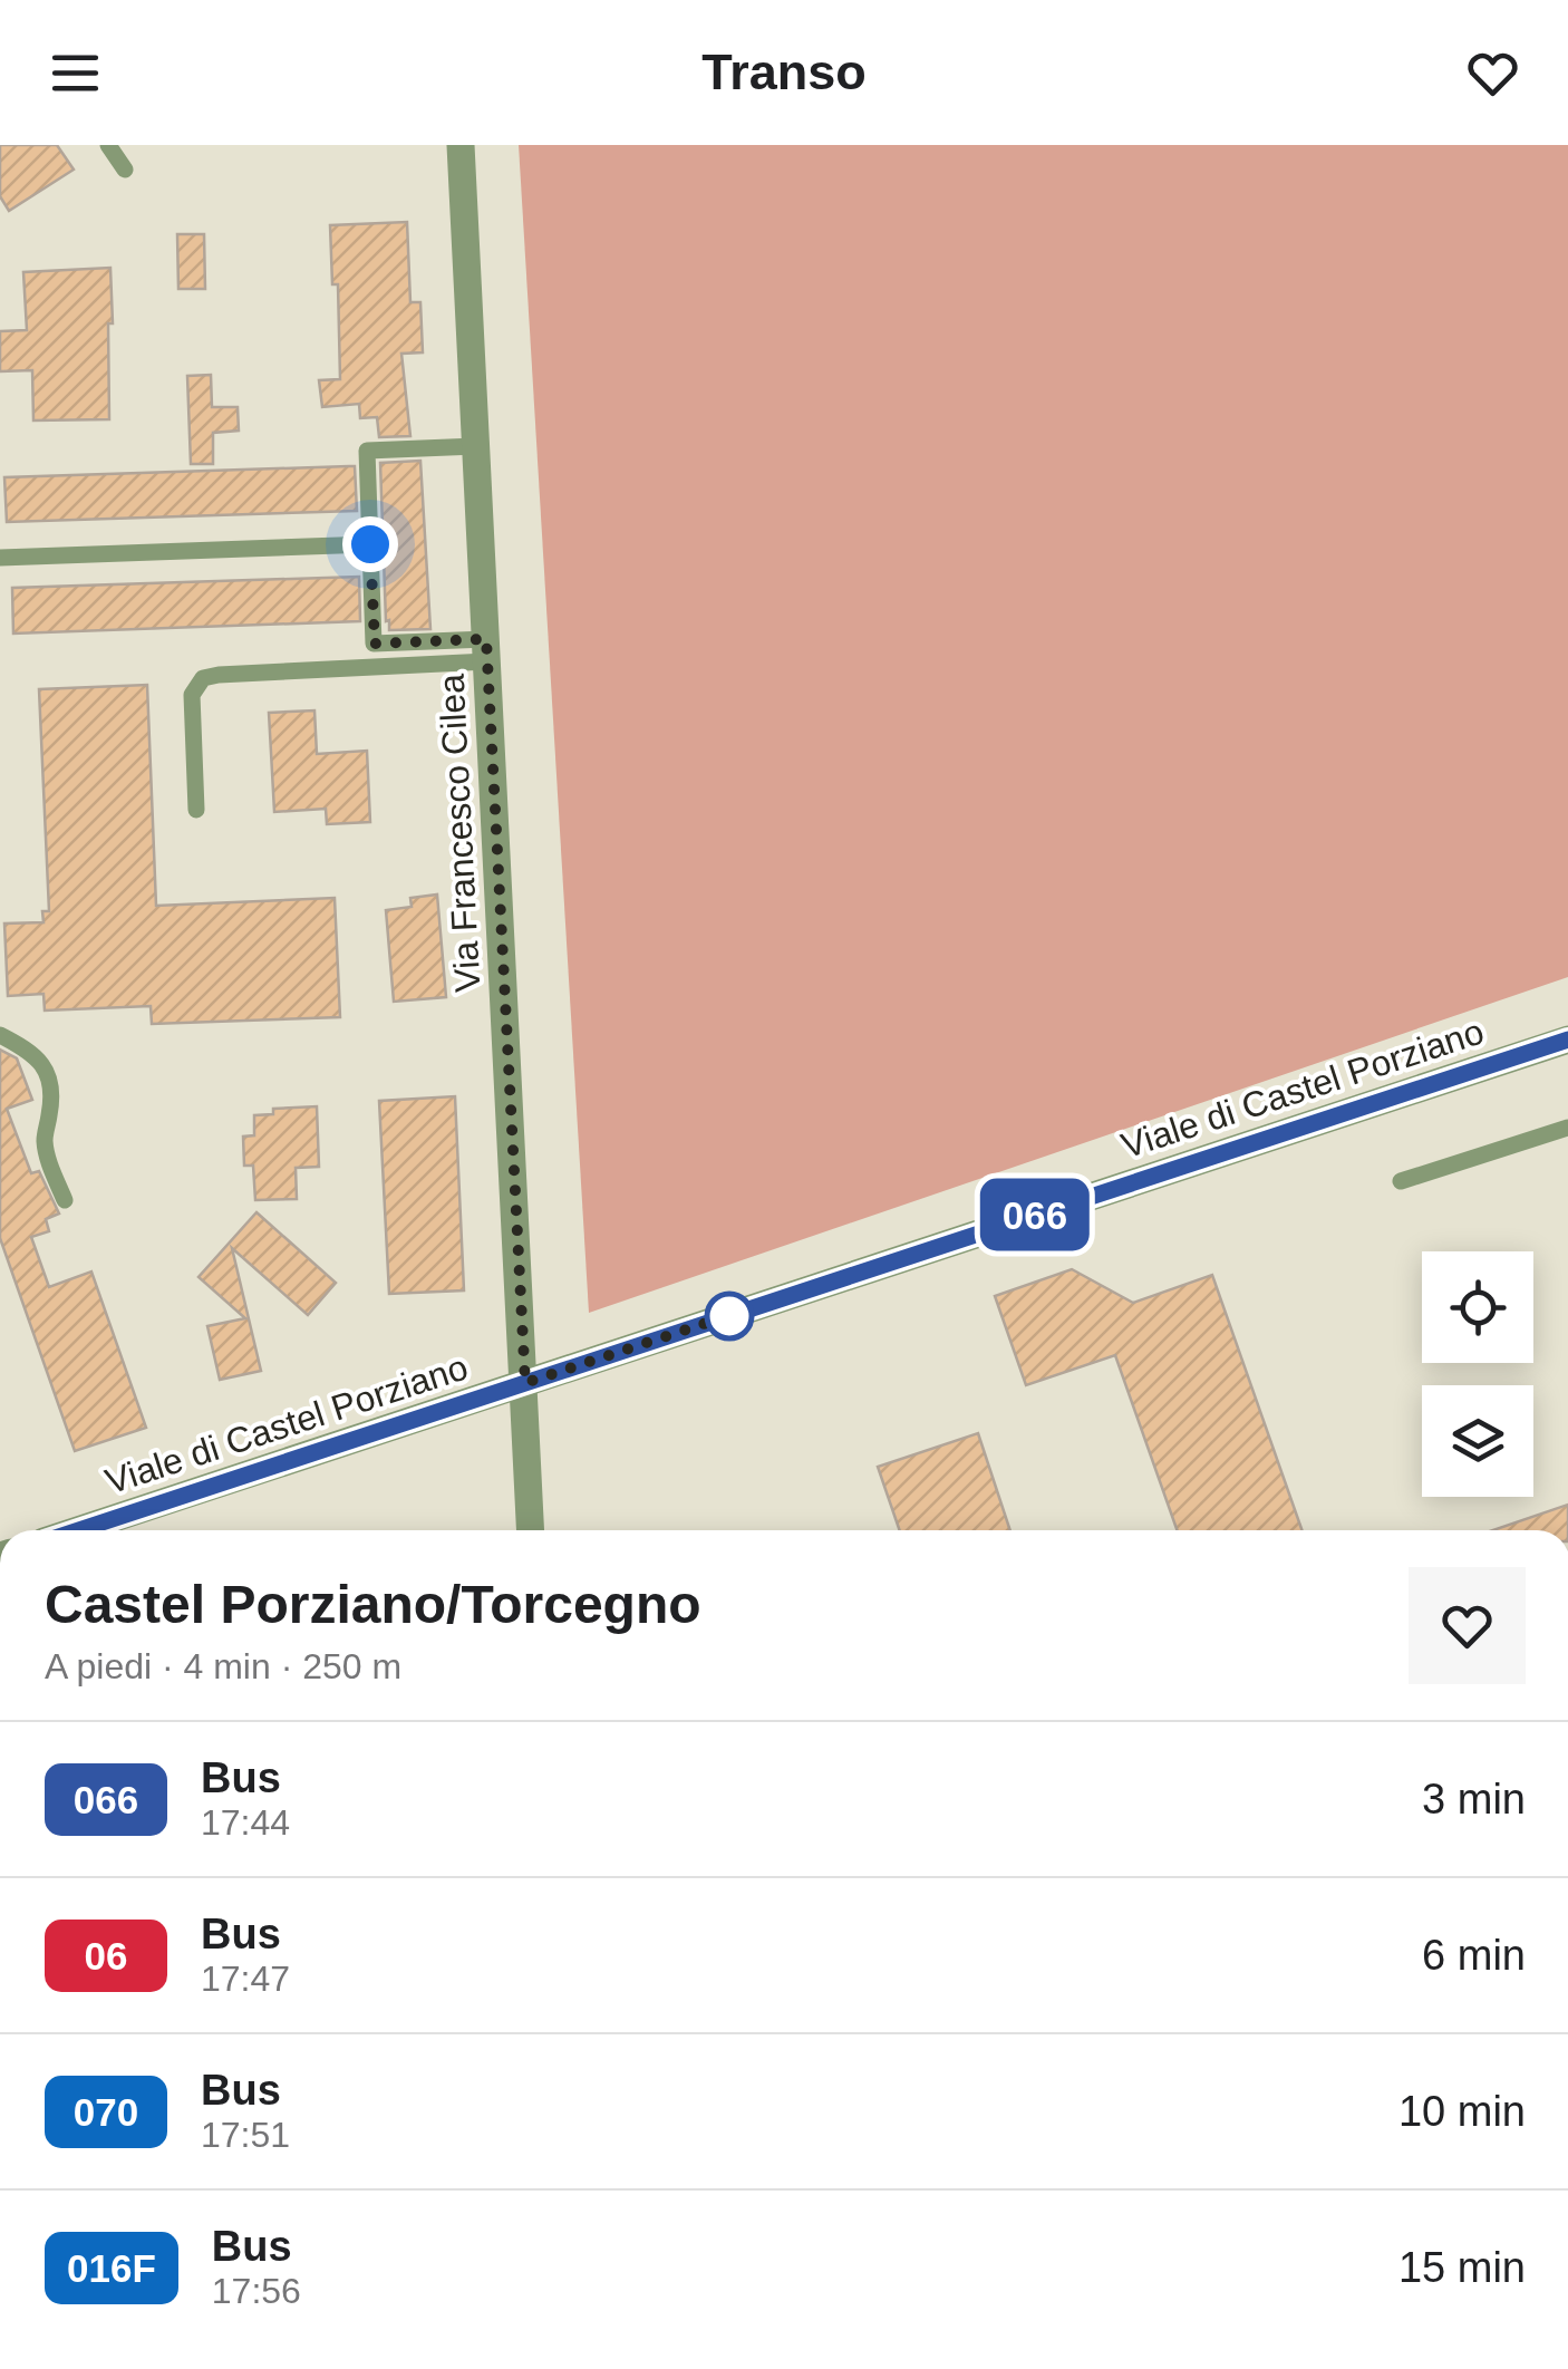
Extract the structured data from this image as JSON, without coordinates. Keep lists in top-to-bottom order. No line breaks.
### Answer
{"streets":{"street":["Via Francesco Cilea","Viale di Castel Porziano"]},"crossings":[["Via Francesco Cilea","Viale di Castel Porziano"]],"lines":["bus line 066"],"page":{"header":"Transo","on_map":"066","heading":["Castel Porziano/Torcegno","A piedi · 4 min · 250 m"],"list":[{"mark":"066","name":"Bus","note":"17:44","value":"3 min"},{"mark":"06","name":"Bus","note":"17:47","value":"6 min"},{"mark":"070","name":"Bus","note":"17:51","value":"10 min"},{"mark":"016F","name":"Bus","note":"17:56","value":"15 min"}]}}
